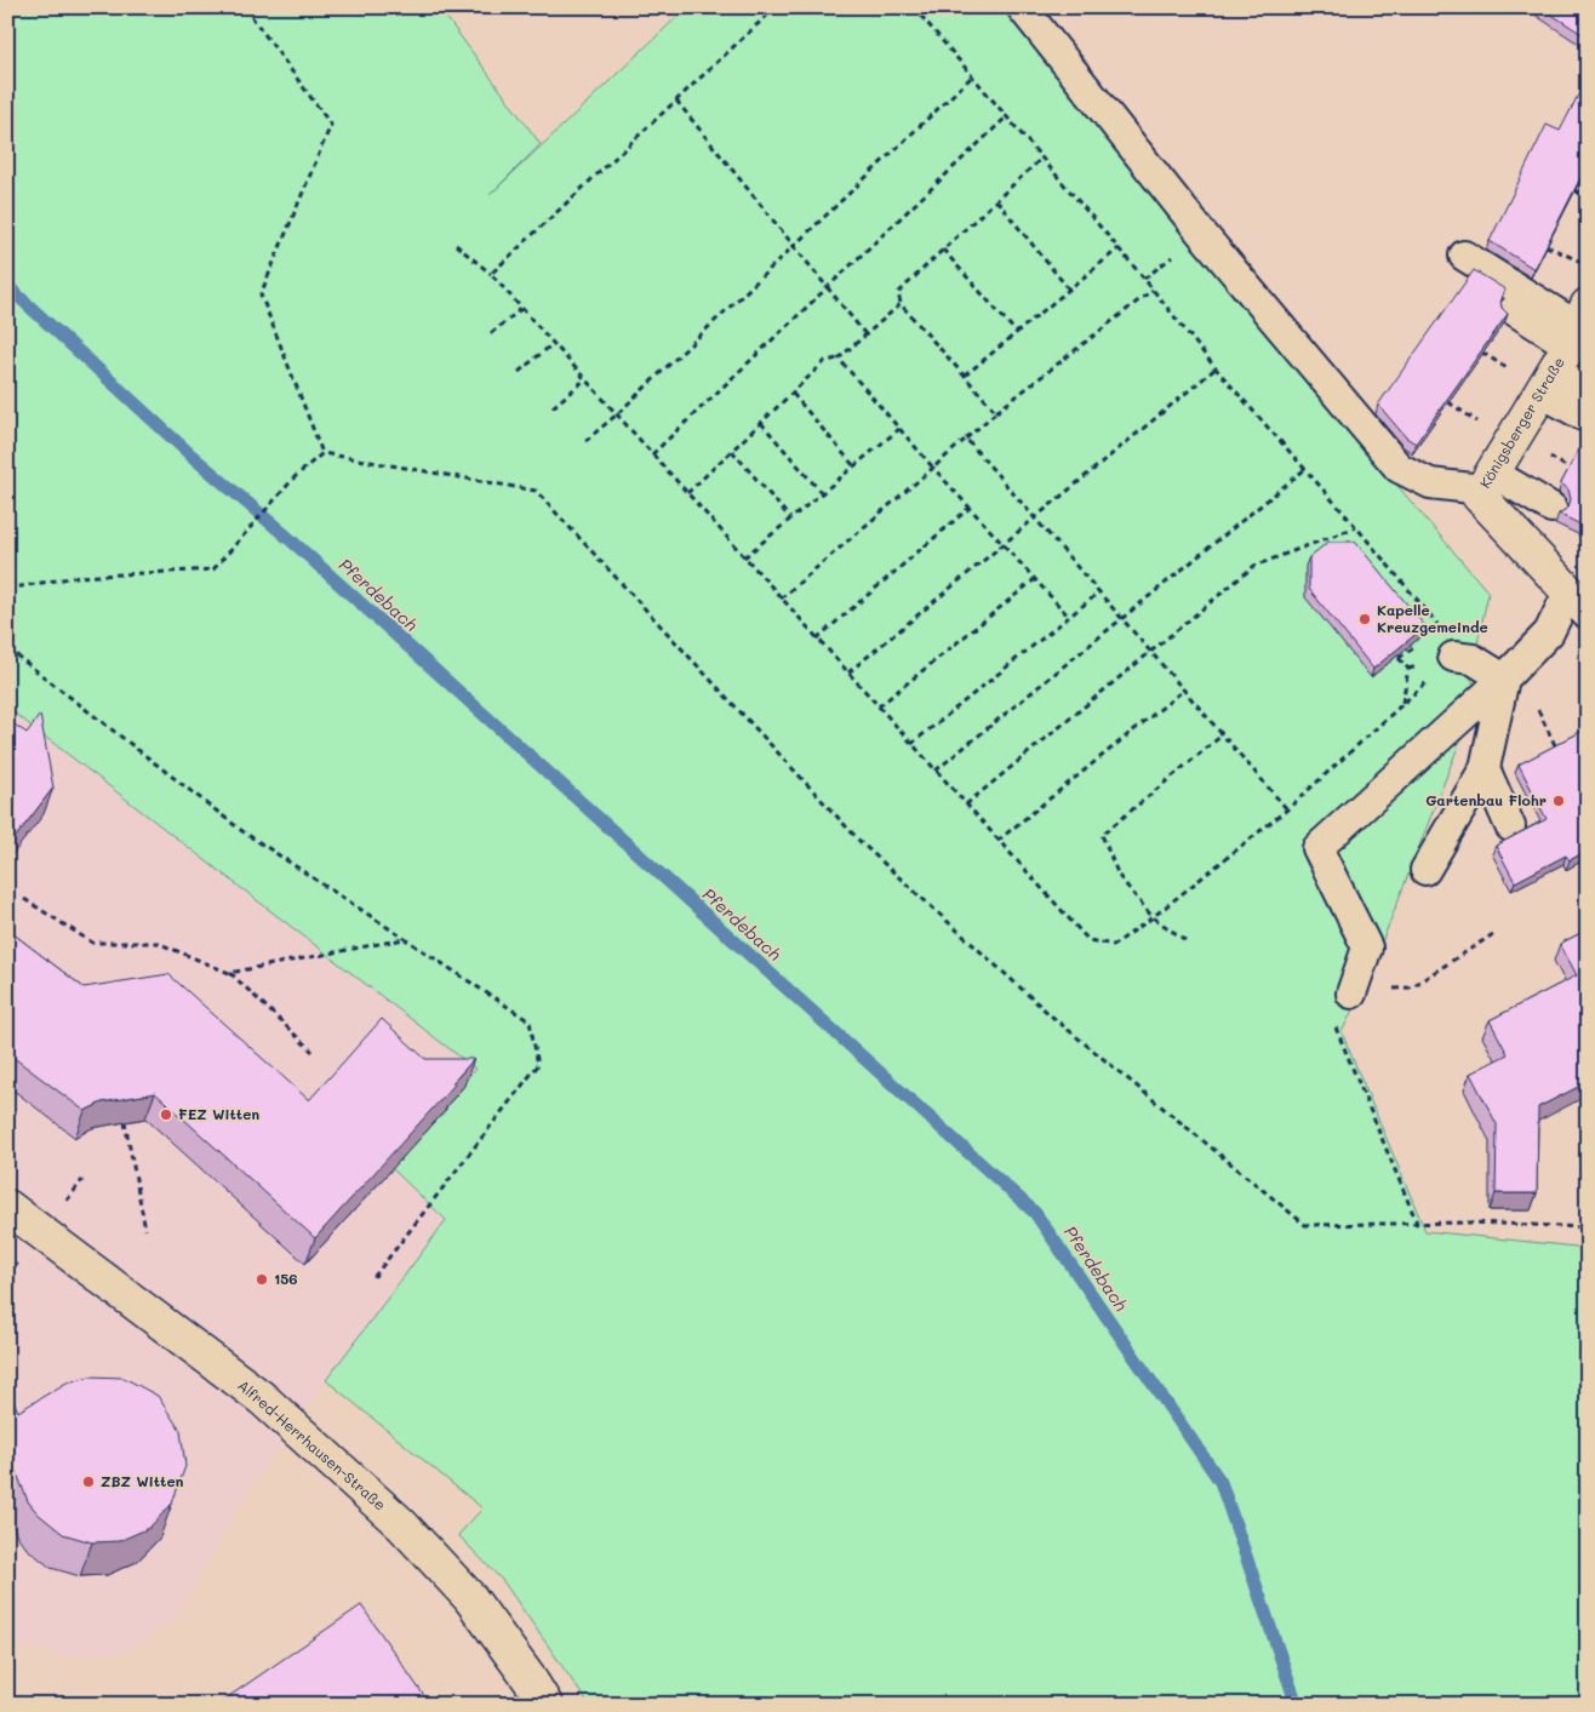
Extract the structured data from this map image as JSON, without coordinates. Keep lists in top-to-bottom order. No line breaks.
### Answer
{"streets":{"street":["Königsberger Straße","Alfred-Herrhausen-Straße"]},"water":["Pferdebach"],"places":["Kapelle Kreuzgemeinde","Gartenbau Flohr","FEZ Witten","156","ZBZ Witten"]}
